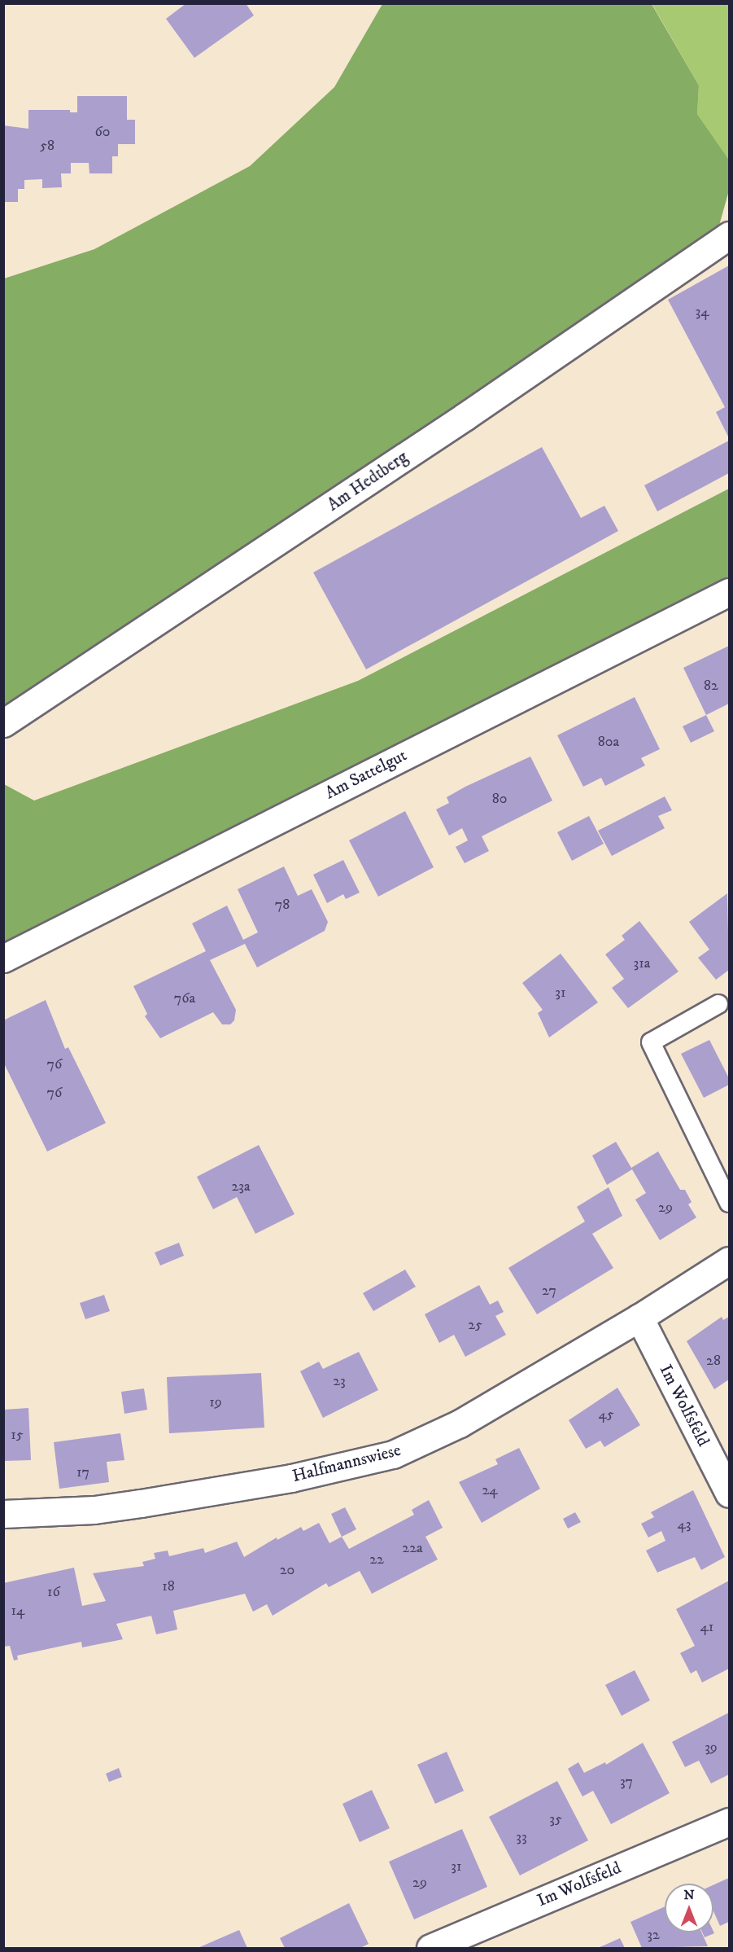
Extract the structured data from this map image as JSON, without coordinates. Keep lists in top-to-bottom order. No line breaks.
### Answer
{"streets":{"street":["Am Hedtberg","Am Sattelgut","Im Wolfsfeld","Halfmannswiese"]},"crossings":[["Im Wolfsfeld","Halfmannswiese"]],"house_numbers":["60","58","34","82","80a","80","78","31a","31","76a","76","76","23a","29","27","25","28","23","19","45","15","17","24","43","22a","22","20","18","16","14","41","39","37","35","33","31","29","32"],"north":"top"}
